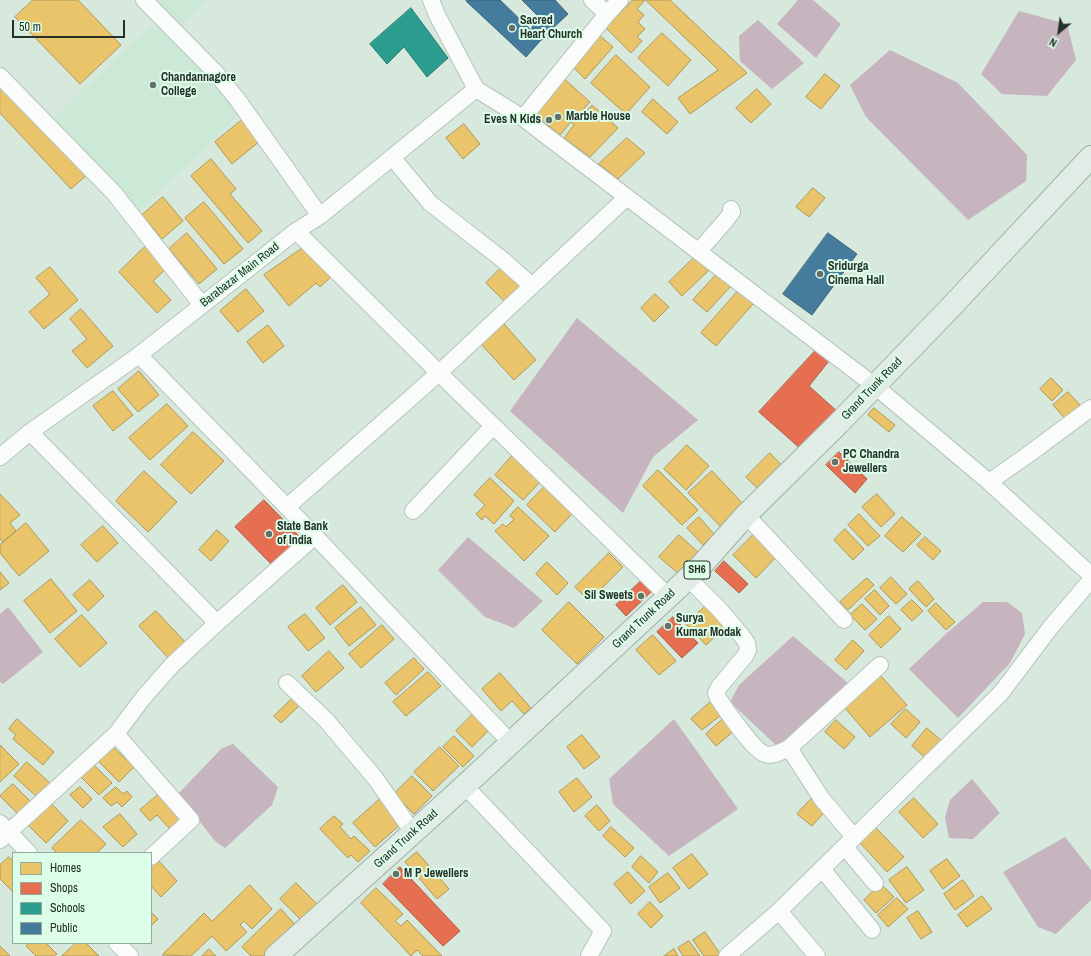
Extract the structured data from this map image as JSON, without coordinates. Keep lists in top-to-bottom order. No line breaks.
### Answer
{"streets":{"main road":["Grand Trunk Road","SH6"],"street":["Barabazar Main Road"]},"places":["Sacred Heart Church","Chandannagore College","Marble House","Eves N Kids","Sridurga Cinema Hall","PC Chandra Jewellers","State Bank of India","Sil Sweets","Surya Kumar Modak","M P Jewellers"],"legend":["Homes","Shops","Schools","Public"],"scale_bar":"50 m","north":"bottom left"}
